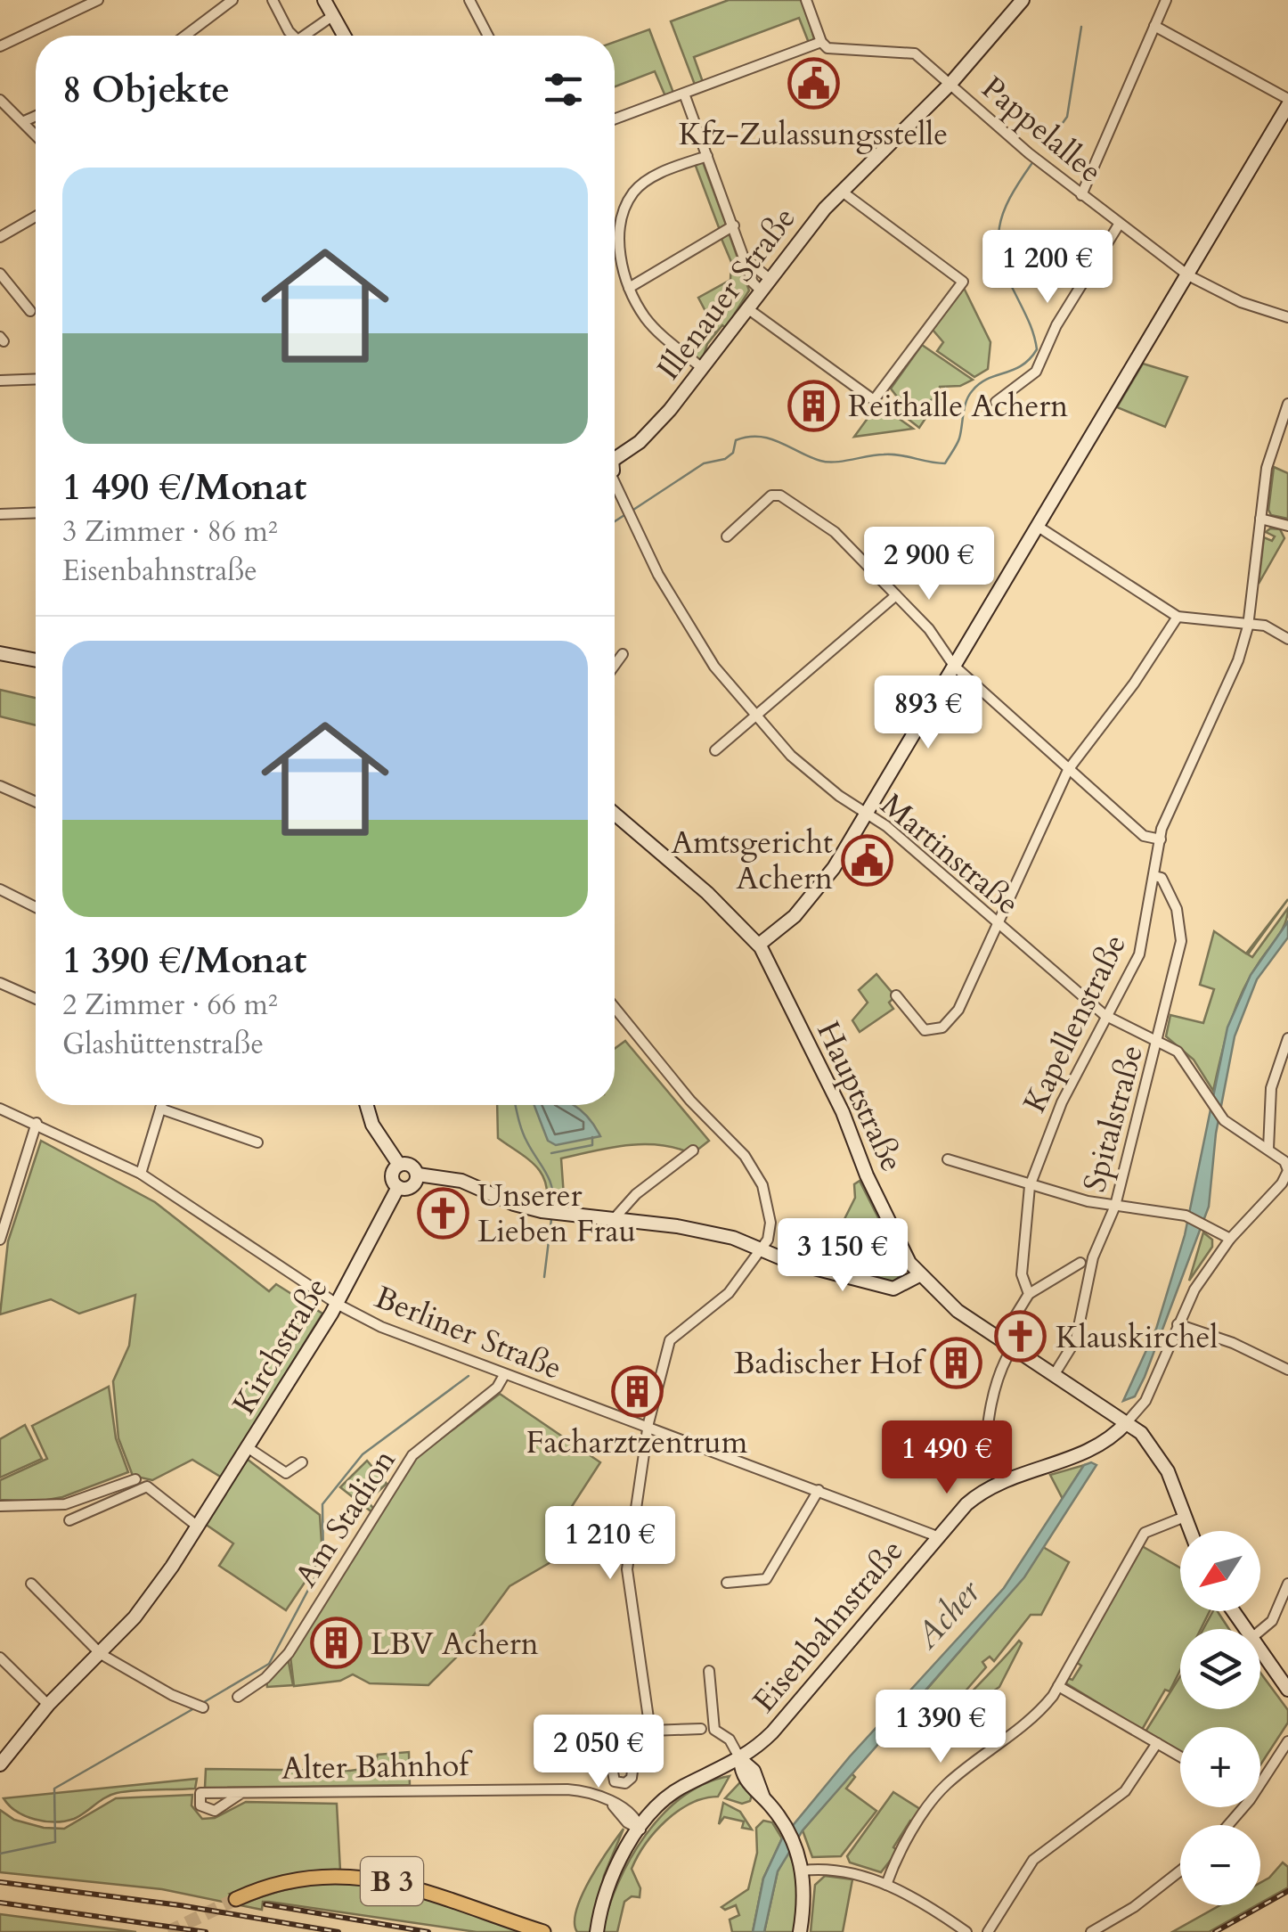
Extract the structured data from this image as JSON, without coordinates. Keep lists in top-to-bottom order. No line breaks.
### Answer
{"streets":{"main road":["B 3"],"street":["Pappelallee","Illenauer Straße","Martinstraße","Kapellenstraße","Hauptstraße","Spitalstraße","Berliner Straße","Kirchstraße","Am Stadion","Eisenbahnstraße","Alter Bahnhof"]},"crossings":[["Pappelallee","Illenauer Straße"],["Martinstraße","Kapellenstraße"],["Martinstraße","Spitalstraße"],["Kapellenstraße","Spitalstraße"],["Hauptstraße","Spitalstraße"],["Hauptstraße","Eisenbahnstraße"],["Berliner Straße","Kirchstraße"],["Berliner Straße","Am Stadion"],["Berliner Straße","Eisenbahnstraße"],["Eisenbahnstraße","Alter Bahnhof"]],"water":["Acher"],"places":{"public building":["Kfz-Zulassungsstelle","Amtsgericht Achern"],"building":["Reithalle Achern","Badischer Hof","Facharztzentrum","LBV Achern"],"church":["Unserer Lieben Frau","Klauskirchel"]},"north":"bottom left","page":{"heading":"8 Objekte","list":[{"name":"1 490 €/Monat","note":"3 Zimmer · 86 m² · Eisenbahnstraße"},{"name":"1 390 €/Monat","note":"2 Zimmer · 66 m² · Glashüttenstraße"}],"price":["1 200 €","2 900 €","893 €","3 150 €","1 490 €","1 210 €","1 390 €","2 050 €"],"map_buttons":["+","−"]}}
